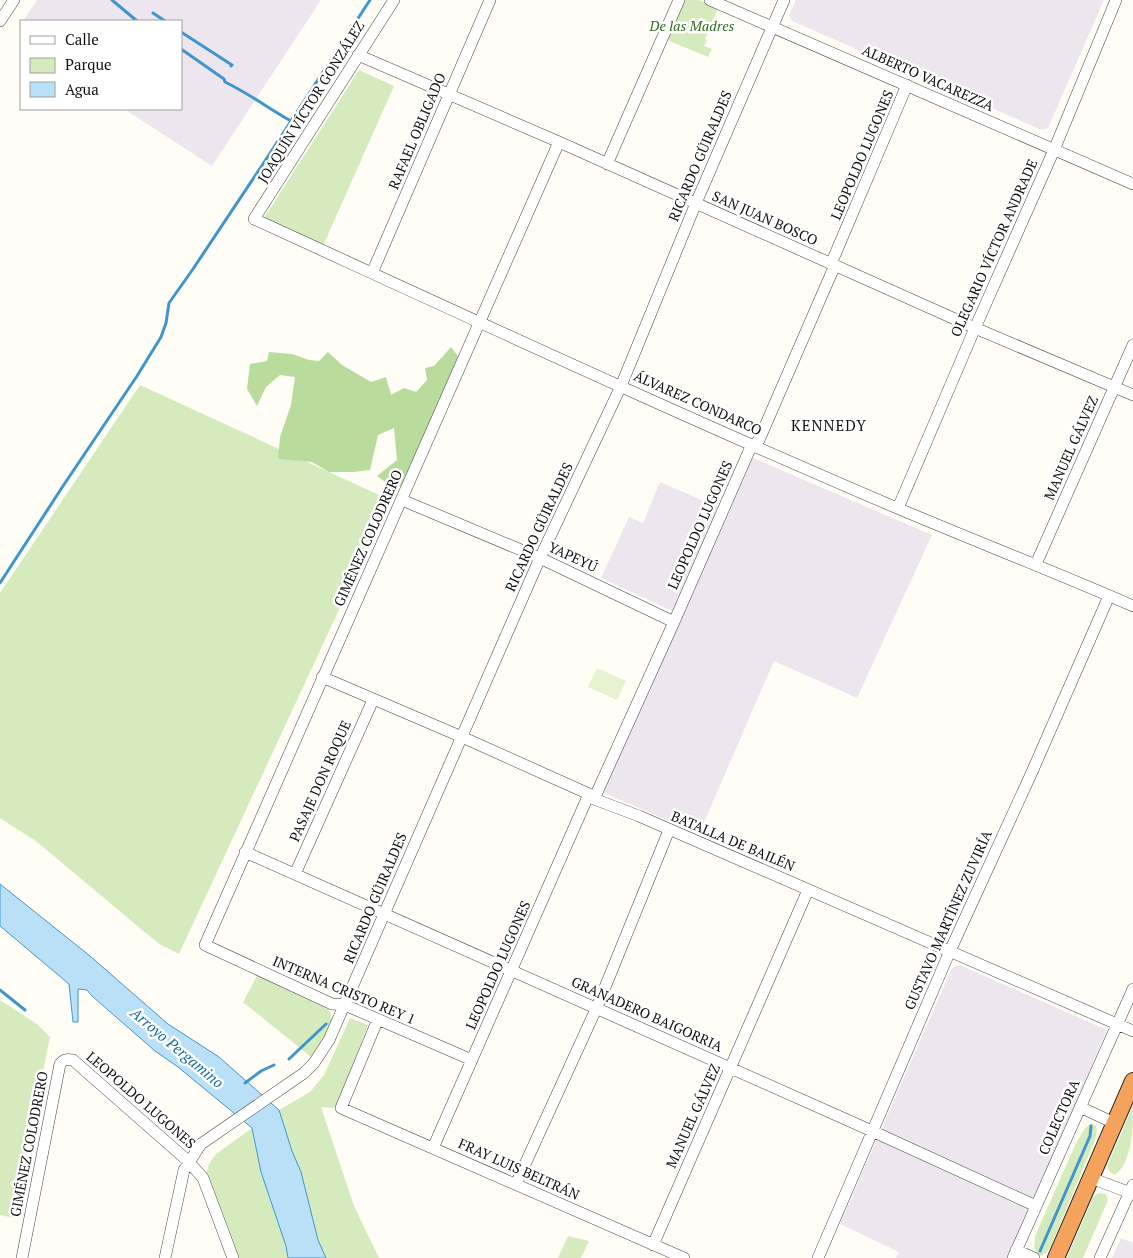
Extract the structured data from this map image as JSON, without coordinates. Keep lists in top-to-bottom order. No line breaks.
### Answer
{"streets":{"street":["ALBERTO VACAREZZA","JOAQUÍN VÍCTOR GONZÁLEZ","RAFAEL OBLIGADO","LEOPOLDO LUGONES","RICARDO GÜIRALDES","SAN JUAN BOSCO","OLEGARIO VÍCTOR ANDRADE","ÁLVAREZ CONDARCO","MANUEL GÁLVEZ","GIMÉNEZ COLODRERO","YAPEYÚ","PASAJE DON ROQUE","BATALLA DE BAILÉN","GUSTAVO MARTÍNEZ ZUVIRÍA","INTERNA CRISTO REY 1","GRANADERO BAIGORRIA","COLECTORA","FRAY LUIS BELTRÁN"]},"crossings":[["ALBERTO VACAREZZA","LEOPOLDO LUGONES"],["ALBERTO VACAREZZA","RICARDO GÜIRALDES"],["ALBERTO VACAREZZA","OLEGARIO VÍCTOR ANDRADE"],["JOAQUÍN VÍCTOR GONZÁLEZ","SAN JUAN BOSCO"],["JOAQUÍN VÍCTOR GONZÁLEZ","ÁLVAREZ CONDARCO"],["RAFAEL OBLIGADO","SAN JUAN BOSCO"],["RAFAEL OBLIGADO","ÁLVAREZ CONDARCO"],["LEOPOLDO LUGONES","RICARDO GÜIRALDES"],["LEOPOLDO LUGONES","SAN JUAN BOSCO"],["LEOPOLDO LUGONES","ÁLVAREZ CONDARCO"],["LEOPOLDO LUGONES","GIMÉNEZ COLODRERO"],["LEOPOLDO LUGONES","YAPEYÚ"],["LEOPOLDO LUGONES","BATALLA DE BAILÉN"],["LEOPOLDO LUGONES","INTERNA CRISTO REY 1"],["LEOPOLDO LUGONES","GRANADERO BAIGORRIA"],["LEOPOLDO LUGONES","FRAY LUIS BELTRÁN"],["RICARDO GÜIRALDES","SAN JUAN BOSCO"],["RICARDO GÜIRALDES","ÁLVAREZ CONDARCO"],["RICARDO GÜIRALDES","YAPEYÚ"],["RICARDO GÜIRALDES","BATALLA DE BAILÉN"],["RICARDO GÜIRALDES","INTERNA CRISTO REY 1"],["RICARDO GÜIRALDES","GRANADERO BAIGORRIA"],["SAN JUAN BOSCO","OLEGARIO VÍCTOR ANDRADE"],["SAN JUAN BOSCO","MANUEL GÁLVEZ"],["SAN JUAN BOSCO","GIMÉNEZ COLODRERO"],["OLEGARIO VÍCTOR ANDRADE","ÁLVAREZ CONDARCO"],["ÁLVAREZ CONDARCO","MANUEL GÁLVEZ"],["ÁLVAREZ CONDARCO","GIMÉNEZ COLODRERO"],["ÁLVAREZ CONDARCO","GUSTAVO MARTÍNEZ ZUVIRÍA"],["MANUEL GÁLVEZ","BATALLA DE BAILÉN"],["MANUEL GÁLVEZ","GRANADERO BAIGORRIA"],["MANUEL GÁLVEZ","FRAY LUIS BELTRÁN"],["GIMÉNEZ COLODRERO","YAPEYÚ"],["GIMÉNEZ COLODRERO","BATALLA DE BAILÉN"],["GIMÉNEZ COLODRERO","INTERNA CRISTO REY 1"],["GIMÉNEZ COLODRERO","GRANADERO BAIGORRIA"],["PASAJE DON ROQUE","BATALLA DE BAILÉN"],["PASAJE DON ROQUE","GRANADERO BAIGORRIA"],["BATALLA DE BAILÉN","GUSTAVO MARTÍNEZ ZUVIRÍA"],["BATALLA DE BAILÉN","COLECTORA"],["GUSTAVO MARTÍNEZ ZUVIRÍA","GRANADERO BAIGORRIA"],["INTERNA CRISTO REY 1","FRAY LUIS BELTRÁN"],["GRANADERO BAIGORRIA","COLECTORA"]],"districts":["KENNEDY"],"water":["Arroyo Pergamino"],"parks":["De las Madres"],"legend":["Calle","Parque","Agua"]}
